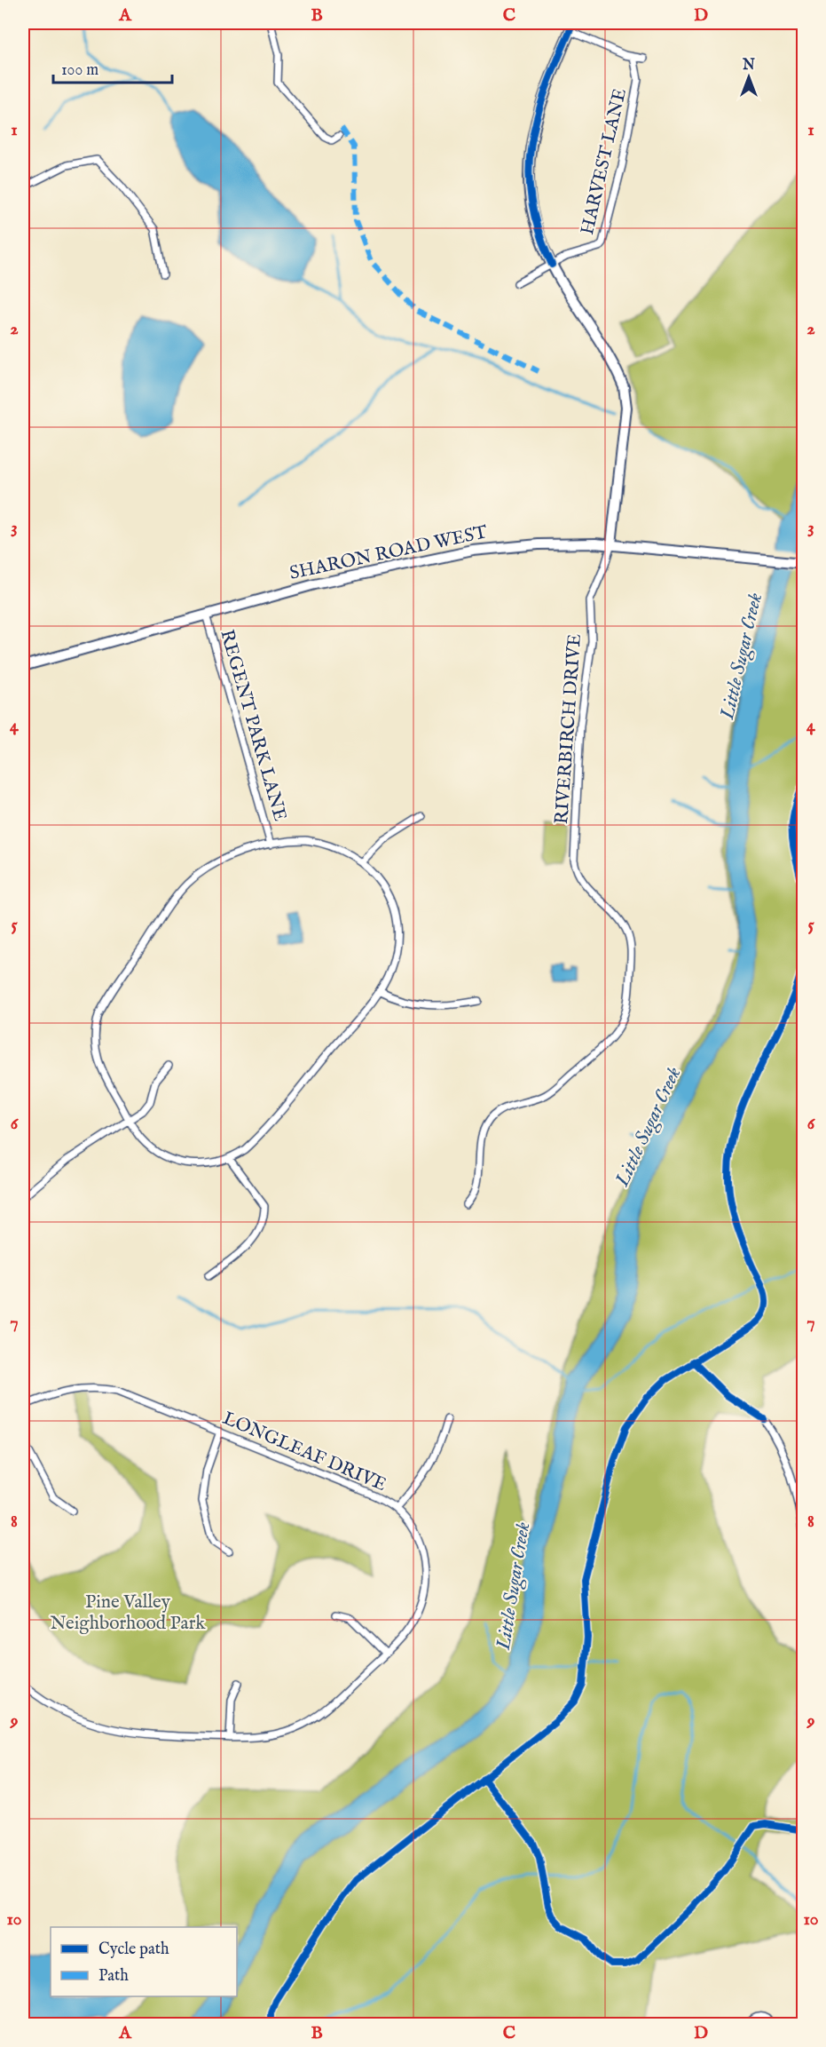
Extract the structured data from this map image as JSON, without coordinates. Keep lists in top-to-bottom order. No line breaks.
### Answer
{"streets":{"main road":["SHARON ROAD WEST"],"street":["HARVEST LANE","REGENT PARK LANE","RIVERBIRCH DRIVE","LONGLEAF DRIVE"]},"crossings":[["SHARON ROAD WEST","REGENT PARK LANE"],["SHARON ROAD WEST","RIVERBIRCH DRIVE"]],"water":["Little Sugar Creek"],"parks":["Pine Valley Neighborhood Park"],"legend":["Cycle path","Path"],"scale_bar":"100 m","north":"top","grid":{"columns":["A","B","C","D"],"rows":["1","2","3","4","5","6","7","8","9","10"]}}
